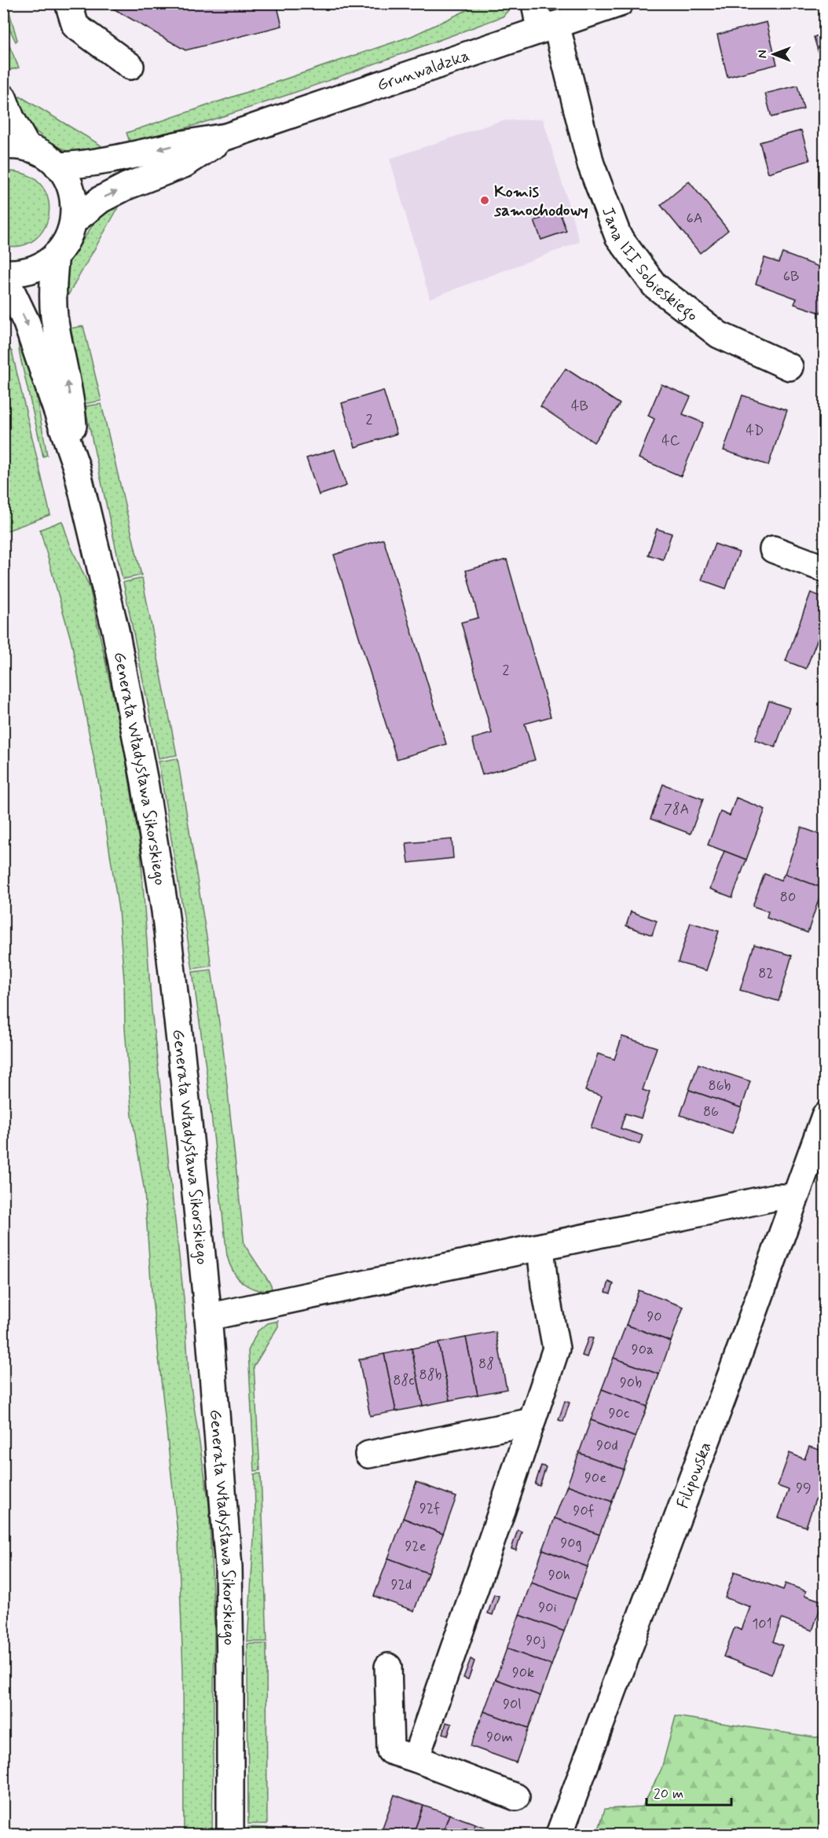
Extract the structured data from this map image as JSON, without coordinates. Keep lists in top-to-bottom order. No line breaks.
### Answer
{"streets":{"street":["Grunwaldzka","Jana III Sobieskiego","Generała Władysława Sikorskiego","Filipowska"]},"crossings":[["Grunwaldzka","Jana III Sobieskiego"]],"places":["Komis samochodowy"],"house_numbers":["6A","6B","4B","2","4D","4C","2","78A","80","82","86b","86","90","90a","88","88b","88c","90b","90c","90d","90e","99","92f","90f","90g","92e","90h","92d","90i","101","90j","90k","90l","90m"],"scale_bar":"20 m","north":"left"}
